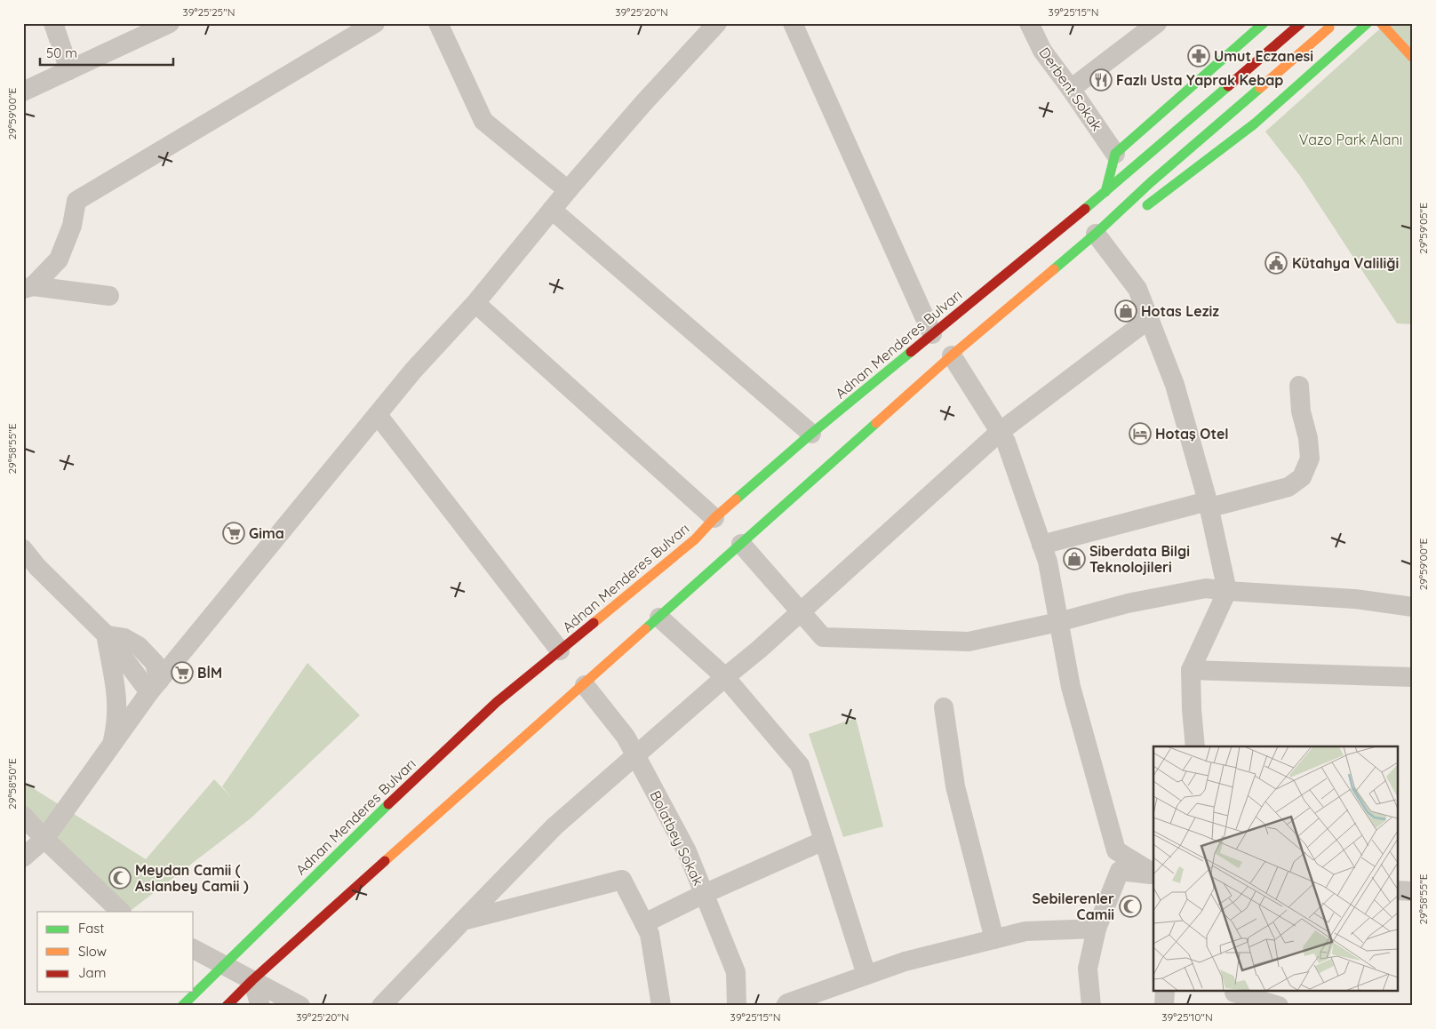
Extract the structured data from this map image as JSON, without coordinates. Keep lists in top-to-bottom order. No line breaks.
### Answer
{"streets":{"main road":["Adnan Menderes Bulvarı"],"street":["Derbent Sokak","Bolatbey Sokak"]},"parks":["Vazo Park Alanı"],"places":{"pharmacy":["Umut Eczanesi"],"restaurant":["Fazlı Usta Yaprak Kebap"],"public building":["Kütahya Valiliği"],"shop":["Hotas Leziz","Siberdata Bilgi Teknolojileri"],"hotel":["Hotaş Otel"],"supermarket":["Gima","BİM"],"mosque":["Meydan Camii ( Aslanbey Camii )","Sebilerenler Camii"]},"legend":["Fast","Slow","Jam"],"scale_bar":"50 m","coordinates":["39°25'25\"N","39°25'20\"N","39°25'15\"N","29°59'00\"E","29°59'05\"E","29°58'55\"E","29°58'50\"E","39°25'10\"N"]}
